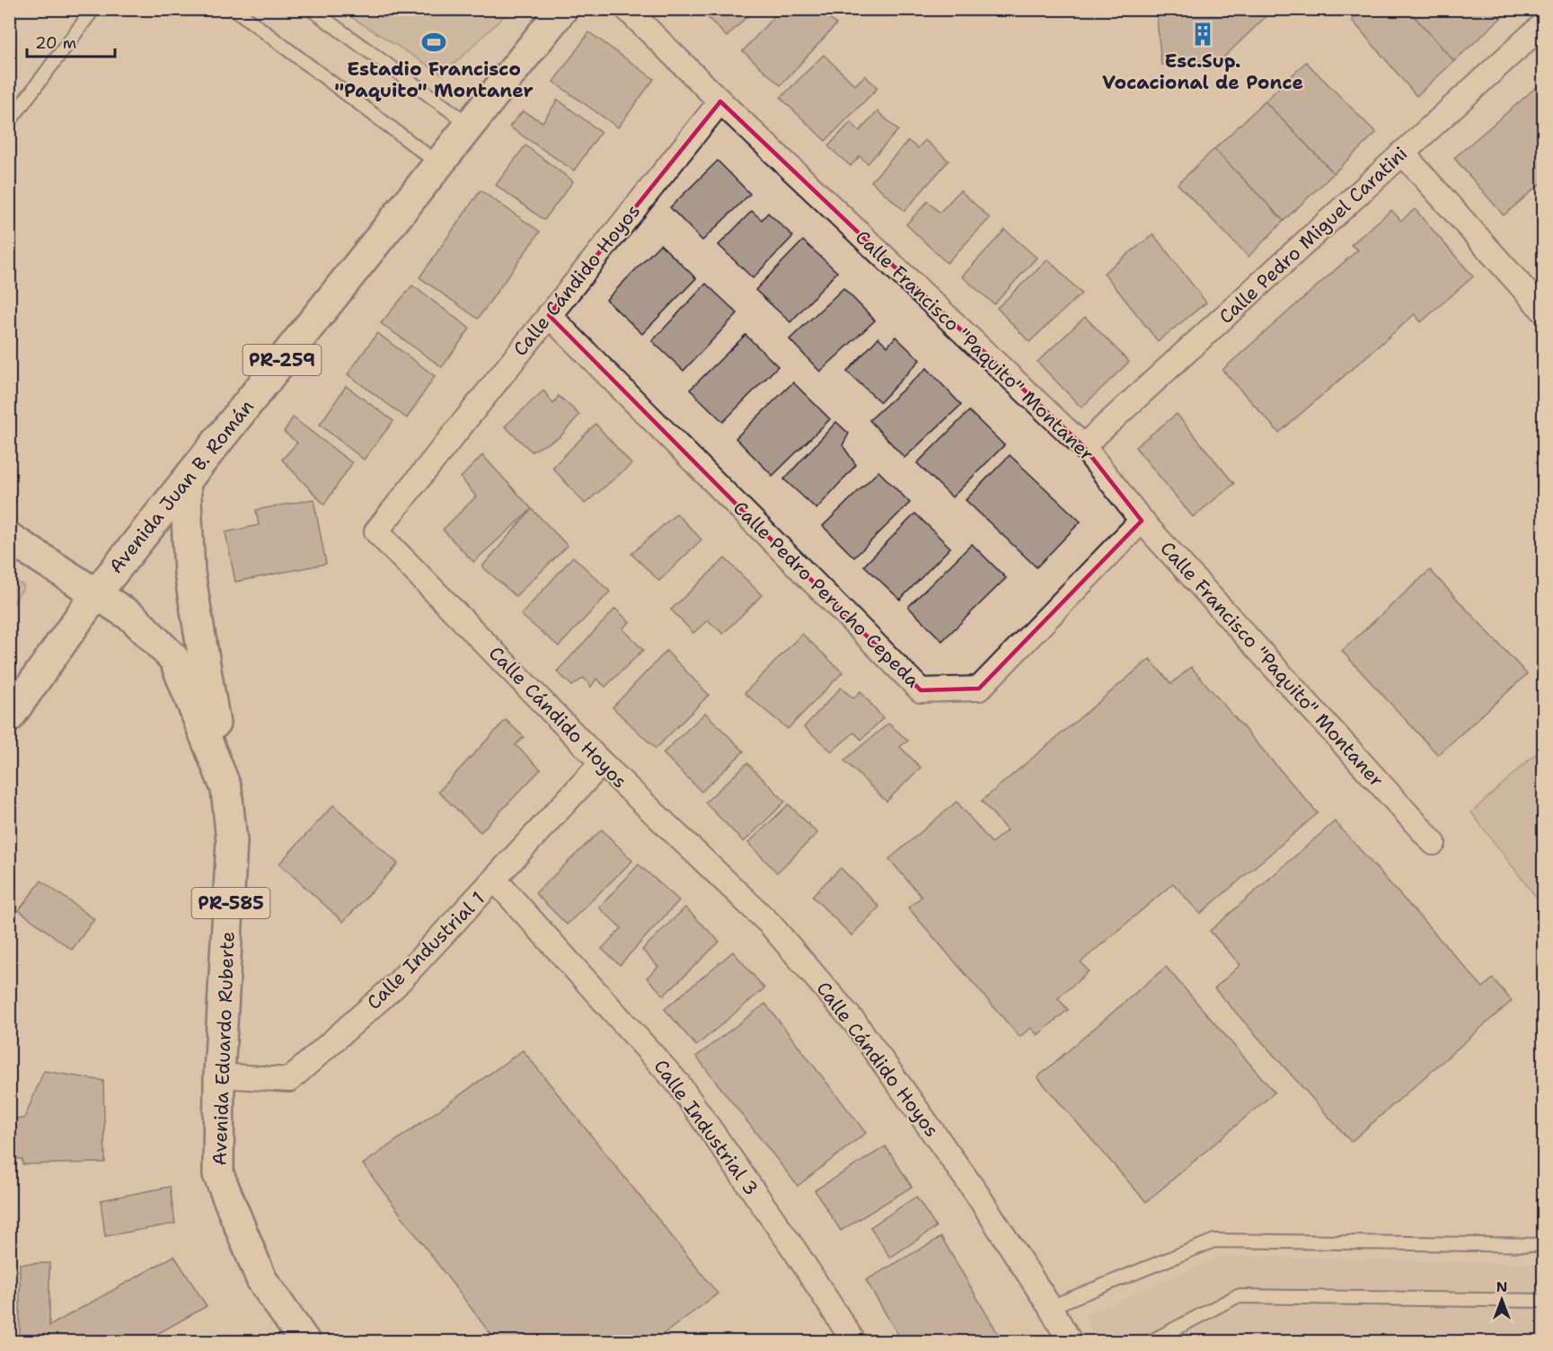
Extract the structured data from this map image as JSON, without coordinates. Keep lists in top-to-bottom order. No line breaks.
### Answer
{"streets":{"main road":["PR-259","Avenida Juan B. Román","PR-585","Avenida Eduardo Ruberte"],"street":["Calle Pedro Miguel Caratini","Calle Cándido Hoyos","Calle Francisco \"Paquito\" Montaner","Calle Pedro Perucho Cepeda","Calle Industrial 1","Calle Industrial 3"]},"crossings":[["Calle Pedro Miguel Caratini","Calle Francisco \"Paquito\" Montaner"],["Calle Cándido Hoyos","Calle Francisco \"Paquito\" Montaner"],["Calle Cándido Hoyos","Calle Pedro Perucho Cepeda"],["Calle Cándido Hoyos","Calle Industrial 1"],["Calle Francisco \"Paquito\" Montaner","Calle Pedro Perucho Cepeda"],["Avenida Juan B. Román","Avenida Eduardo Ruberte"],["Calle Industrial 1","Avenida Eduardo Ruberte"],["Calle Industrial 1","Calle Industrial 3"]],"places":{"building":["Esc.Sup. Vocacional de Ponce"],"sports":["Estadio Francisco \"Paquito\" Montaner"]},"scale_bar":"20 m","north":"top"}
